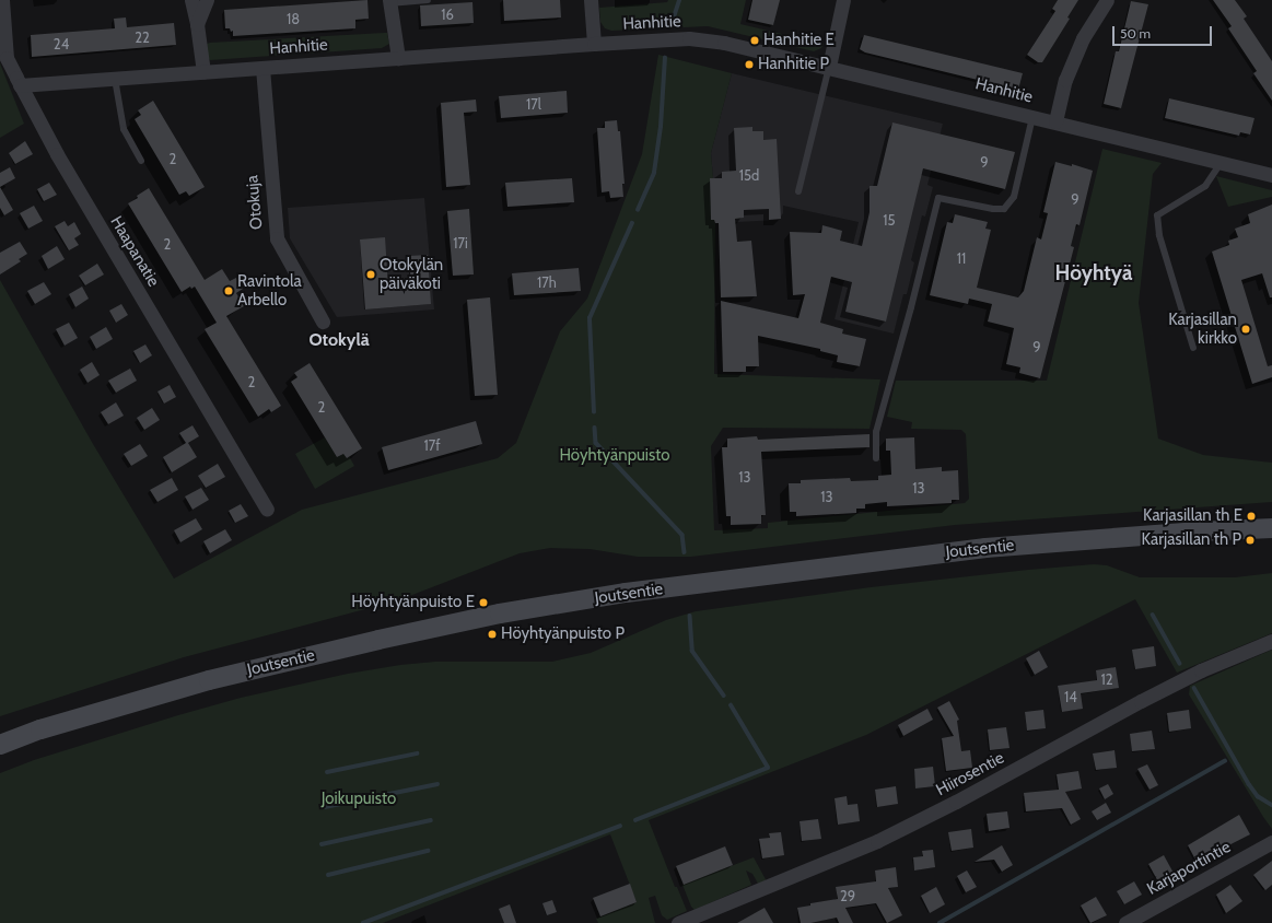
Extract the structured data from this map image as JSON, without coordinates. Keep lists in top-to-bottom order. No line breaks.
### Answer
{"streets":{"main road":["Joutsentie"],"street":["Hanhitie","Otokuja","Haapanatie","Hiirosentie","Karjaportintie"]},"crossings":[["Hanhitie","Otokuja"],["Hanhitie","Haapanatie"]],"districts":["Höyhtyä","Otokylä"],"parks":["Höyhtyänpuisto","Joikupuisto"],"places":["Hanhitie E","Hanhitie P","Otokylän päiväkoti","Ravintola Arbello","Karjasillan kirkko","Karjasillan th E","Karjasillan th P","Höyhtyänpuisto E","Höyhtyänpuisto P"],"house_numbers":["16","18","22","24","17l","2","9","15d","9","15","17i","2","11","17h","9","2","2","17f","13","13","13","12","14","29"],"scale_bar":"50 m"}
